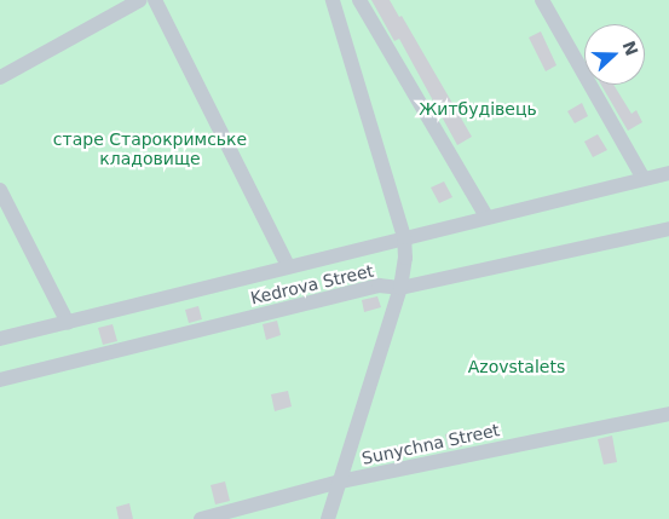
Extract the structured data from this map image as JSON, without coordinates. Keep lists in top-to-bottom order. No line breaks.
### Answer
{"streets":{"street":["Kedrova Street","Sunychna Street"]},"parks":["Житбудівець","старе Старокримське кладовище","Azovstalets"],"north":"right"}
